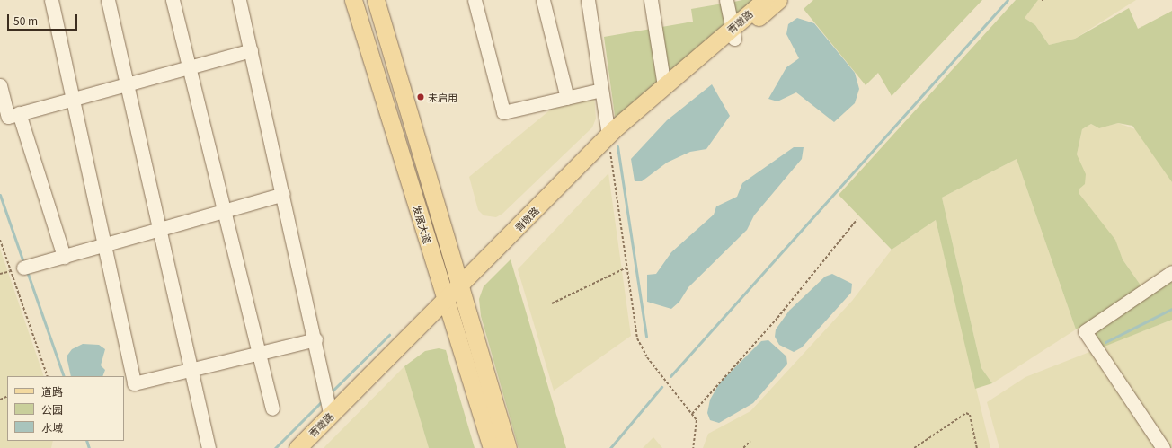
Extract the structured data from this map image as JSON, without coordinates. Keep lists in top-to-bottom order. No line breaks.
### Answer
{"streets":{"main road":["青墩路","发展大道"]},"crossings":[["青墩路","发展大道"]],"places":["未启用"],"legend":["道路","公园","水域"],"scale_bar":"50 m"}
